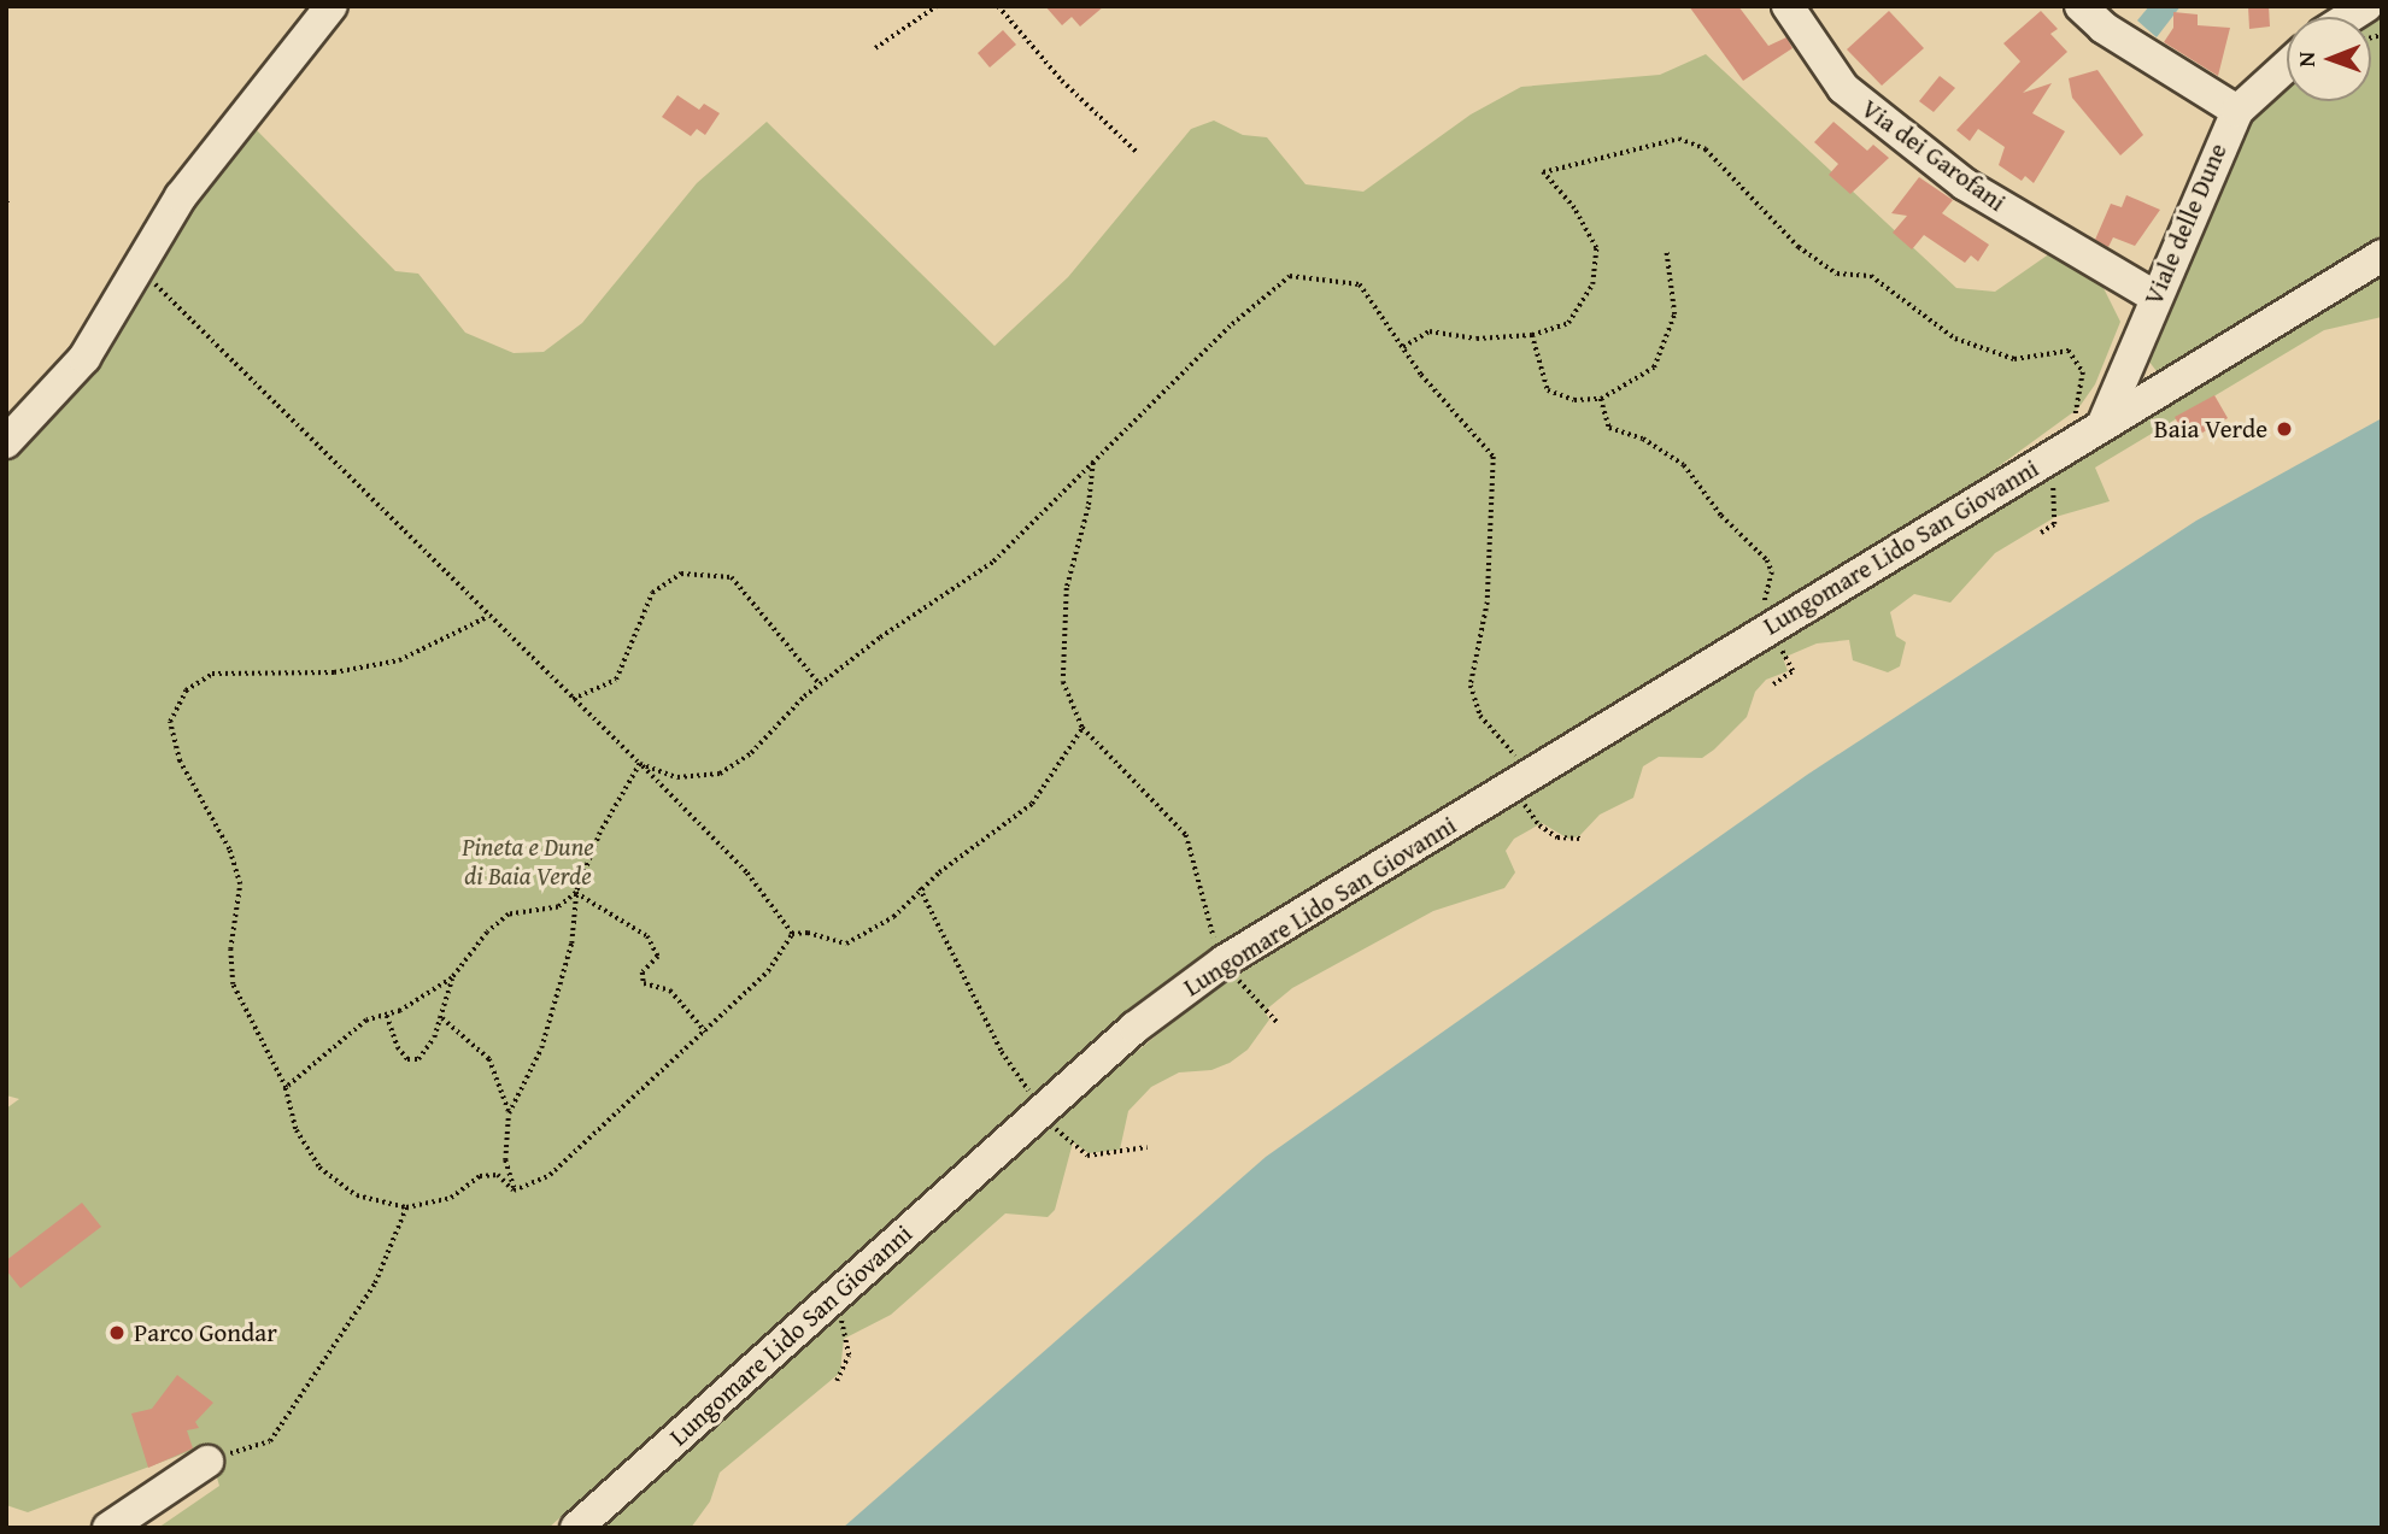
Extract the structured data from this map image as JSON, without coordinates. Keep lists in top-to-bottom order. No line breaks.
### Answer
{"streets":{"street":["Via dei Garofani","Viale delle Dune","Lungomare Lido San Giovanni"]},"crossings":[["Via dei Garofani","Viale delle Dune"],["Viale delle Dune","Lungomare Lido San Giovanni"]],"parks":["Pineta e Dune di Baia Verde"],"places":["Baia Verde","Parco Gondar"],"north":"left"}
